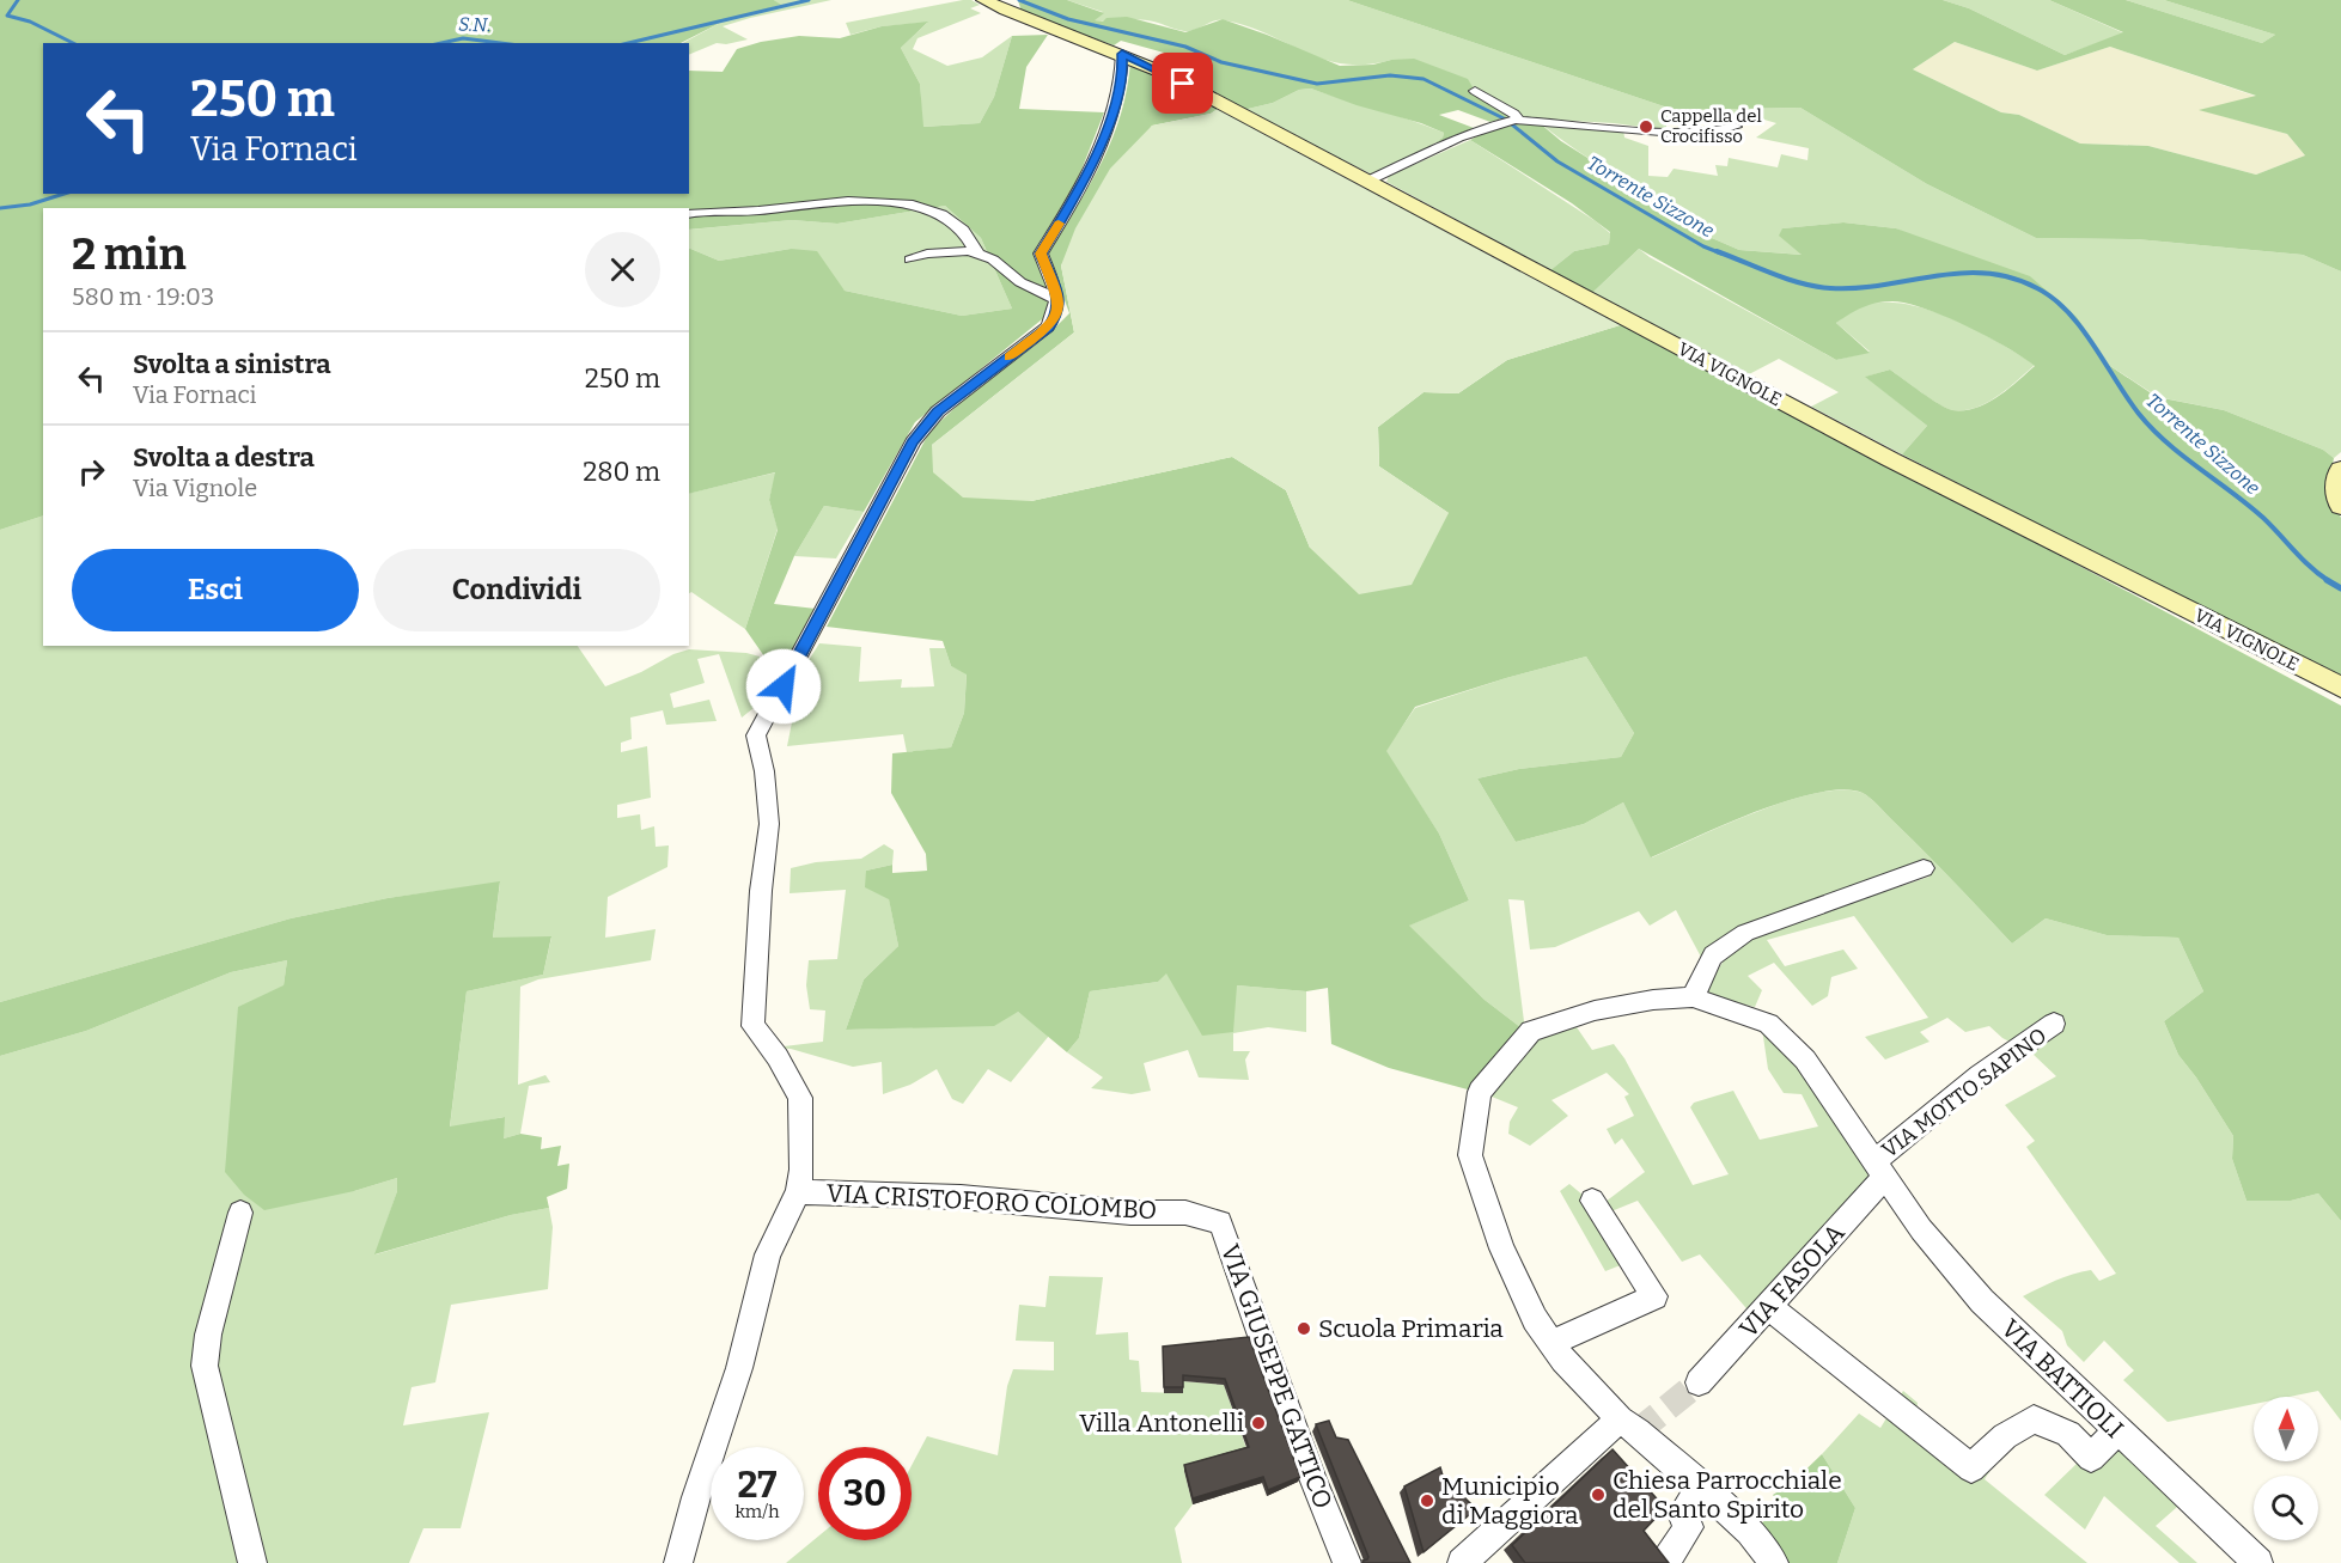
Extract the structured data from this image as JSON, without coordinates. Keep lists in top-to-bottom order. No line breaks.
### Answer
{"streets":{"street":["VIA VIGNOLE","VIA MOTTO SAPINO","VIA CRISTOFORO COLOMBO","VIA FASOLA","VIA GIUSEPPE GATTICO","VIA BATTIOLI"]},"crossings":[["VIA MOTTO SAPINO","VIA FASOLA"],["VIA MOTTO SAPINO","VIA BATTIOLI"],["VIA CRISTOFORO COLOMBO","VIA GIUSEPPE GATTICO"],["VIA FASOLA","VIA BATTIOLI"]],"water":["S.N.","Torrente Sizzone"],"places":["Cappella del Crocifisso","Scuola Primaria","Villa Antonelli","Chiesa Parrocchiale del Santo Spirito","Municipio di Maggiora"],"north":"top","page":{"turn":["250 m","Via Fornaci"],"heading":["2 min","580 m · 19:03"],"list":[{"name":"Svolta a sinistra","note":"Via Fornaci","value":"250 m"},{"name":"Svolta a destra","note":"Via Vignole","value":"280 m"}],"buttons":["Esci","Condividi"],"speed":"27 km/h","limit":"30"}}
